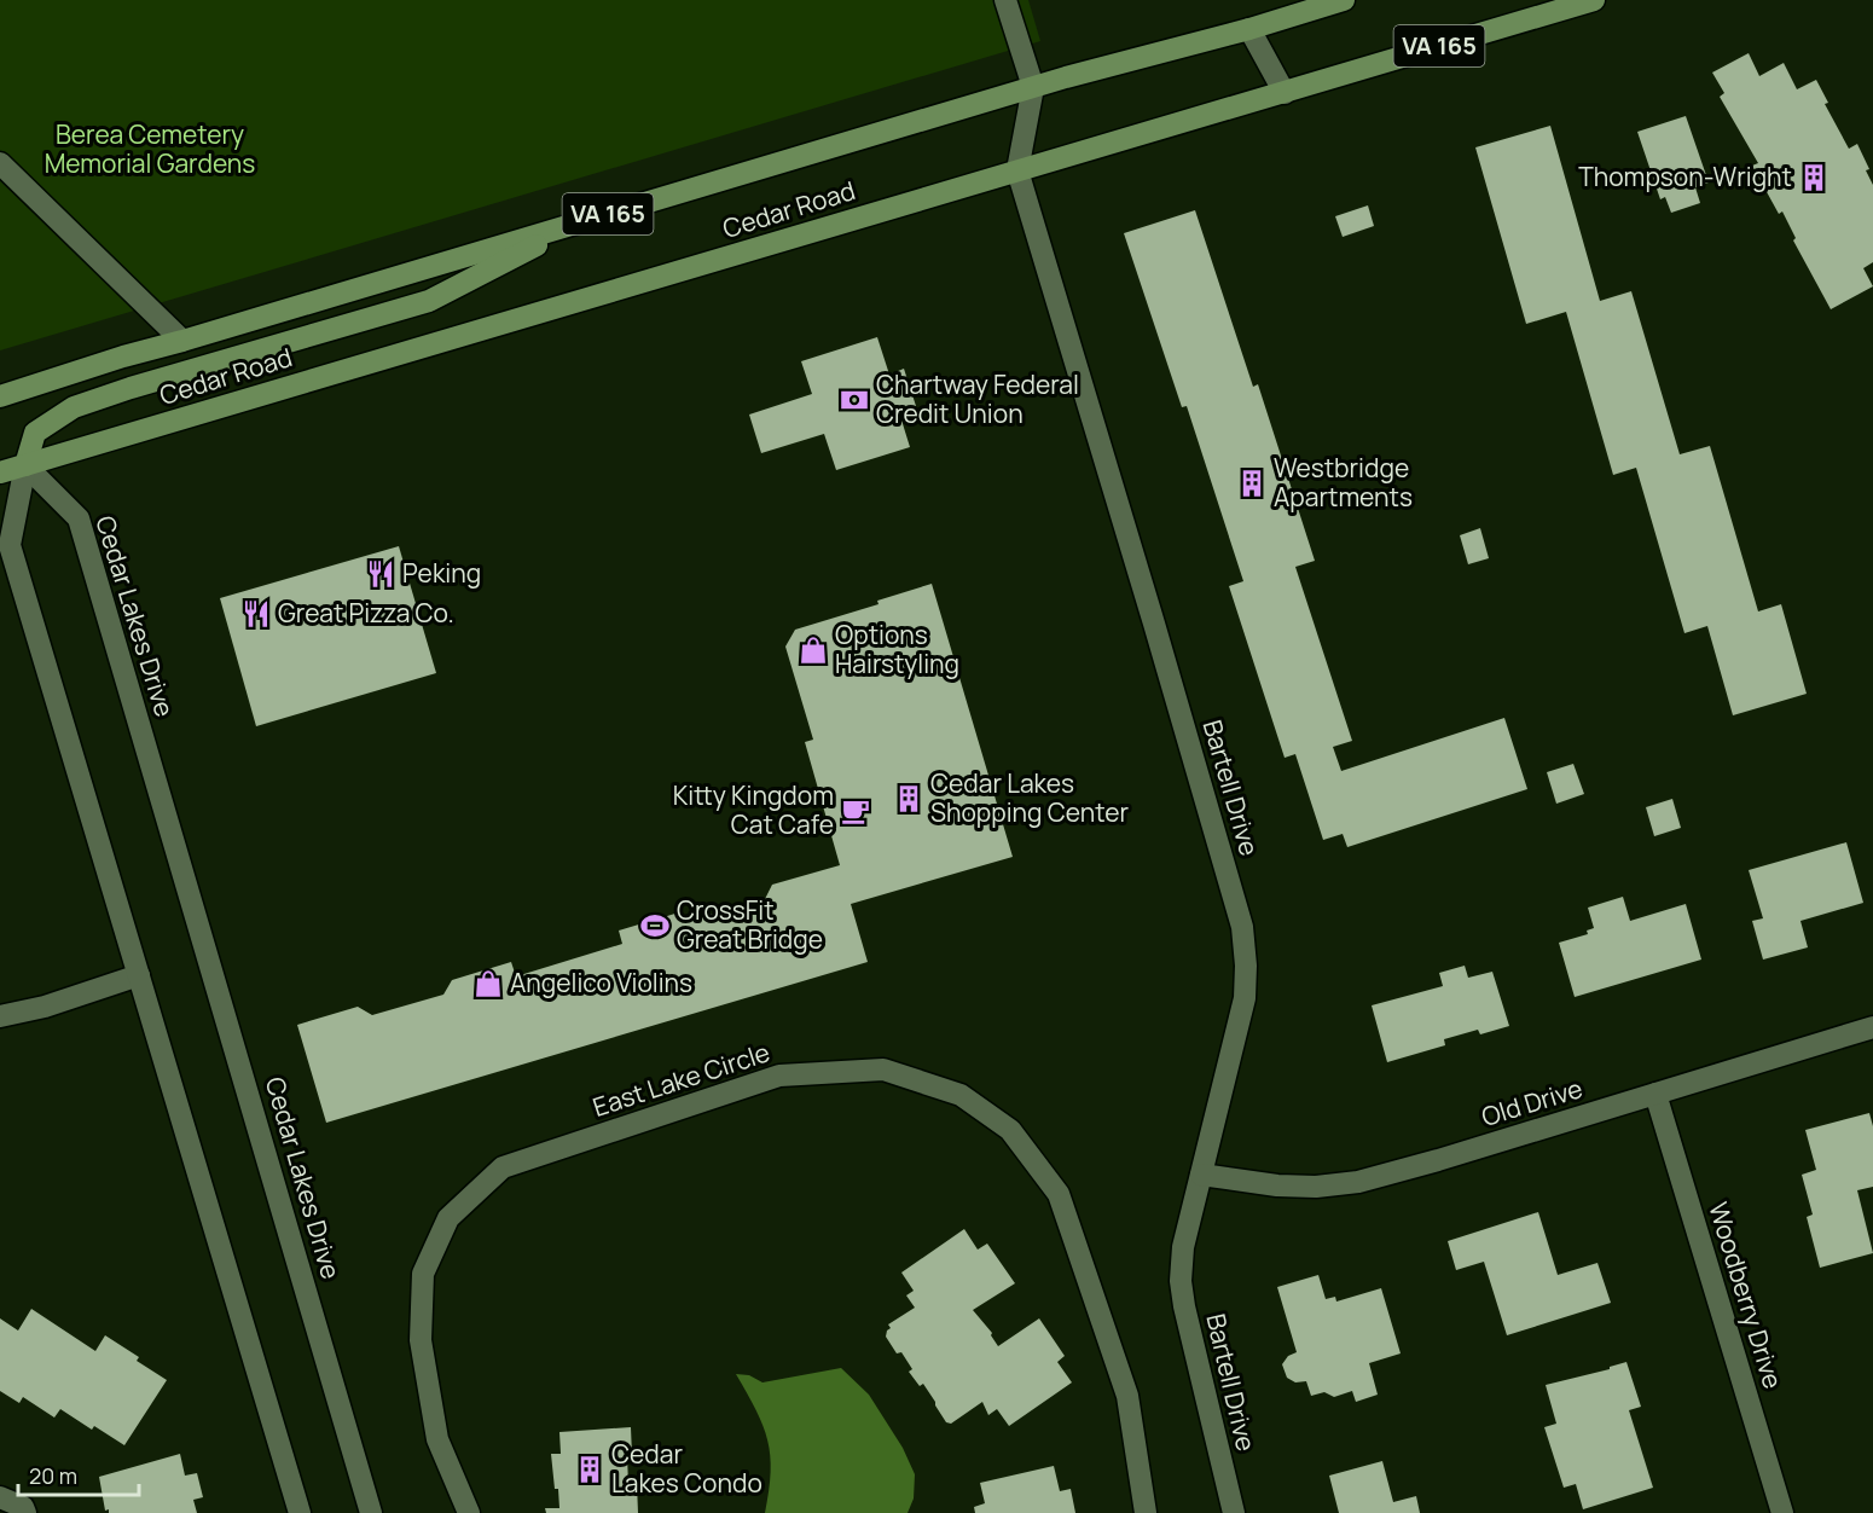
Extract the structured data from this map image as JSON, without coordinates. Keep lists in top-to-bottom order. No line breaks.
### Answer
{"streets":{"main road":["VA 165","Cedar Road"],"street":["Cedar Lakes Drive","Bartell Drive","East Lake Circle","Old Drive","Woodberry Drive"]},"crossings":[["Cedar Road","Cedar Lakes Drive"],["Cedar Road","Bartell Drive"],["Bartell Drive","Old Drive"],["Old Drive","Woodberry Drive"]],"parks":["Berea Cemetery Memorial Gardens"],"places":{"building":["Thompson-Wright","Westbridge Apartments","Cedar Lakes Shopping Center","Cedar Lakes Condo"],"bank":["Chartway Federal Credit Union"],"restaurant":["Peking","Great Pizza Co."],"shop":["Options Hairstyling","Angelico Violins"],"cafe":["Kitty Kingdom Cat Cafe"],"sports":["CrossFit Great Bridge"]},"scale_bar":"20 m"}
